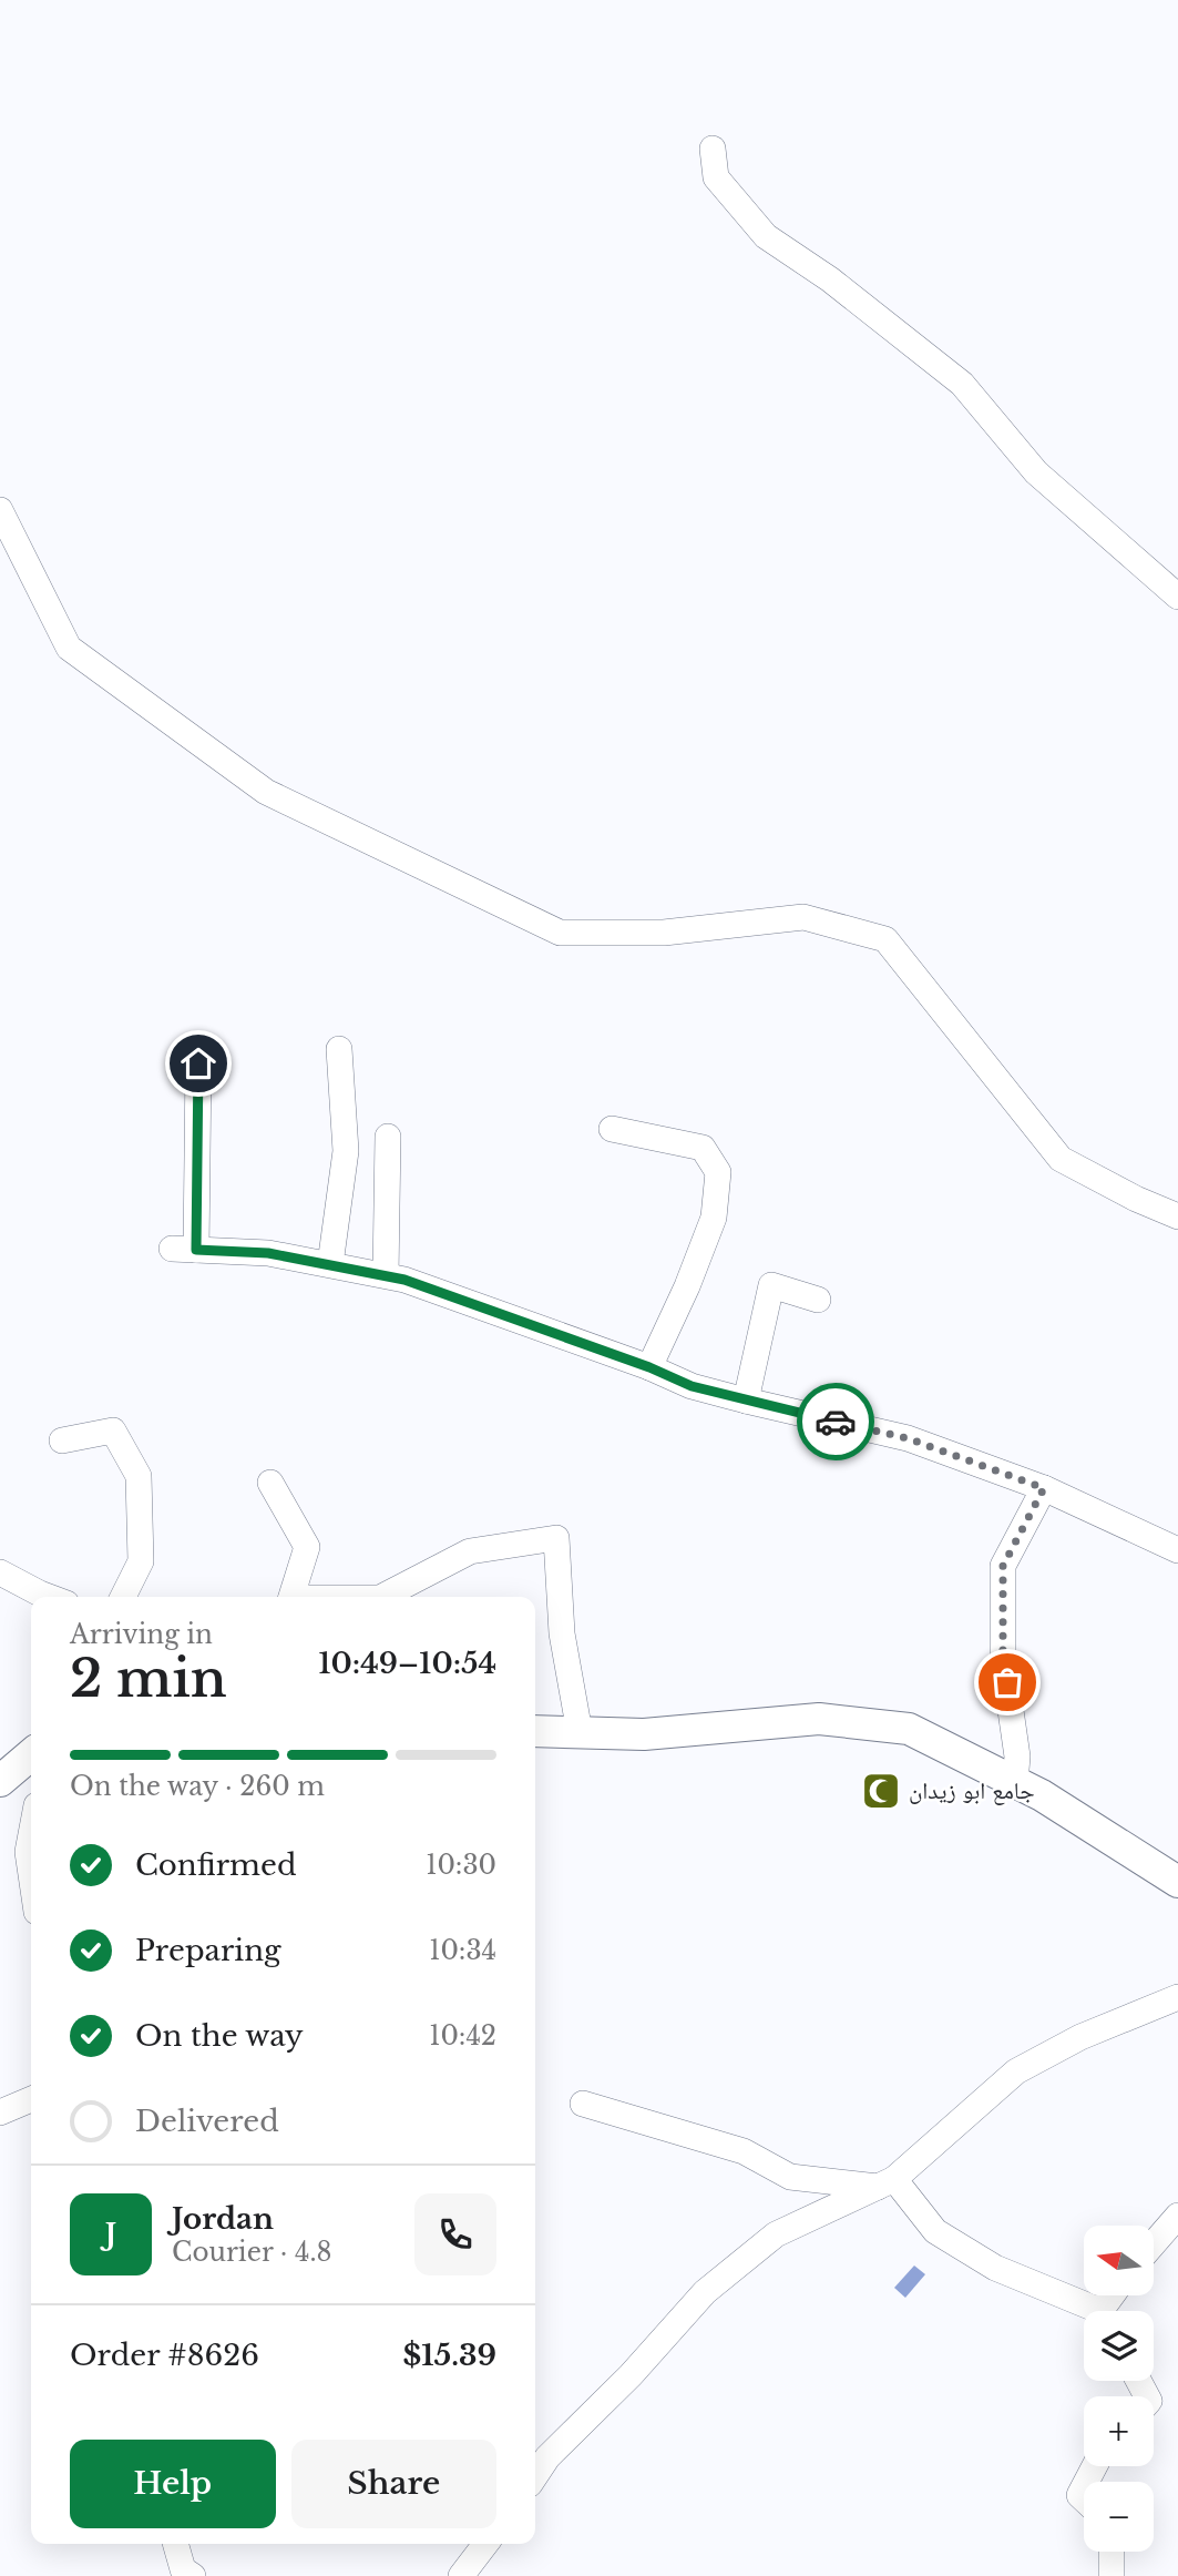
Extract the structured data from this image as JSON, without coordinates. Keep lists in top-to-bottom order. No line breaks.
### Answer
{"places":{"mosque":["جامع ابو زيدان"]},"north":"left","page":{"heading":["2 min","Arriving in","10:49–10:54"],"panel":["Jordan","Courier · 4.8","Order #8626","$15.39"],"bar":"On the way · 260 m","list":[["Confirmed","10:30"],["Preparing","10:34"],["On the way","10:42"],"Delivered"],"round":"J","map_buttons":["+","−"],"buttons":["Help","Share"]}}
